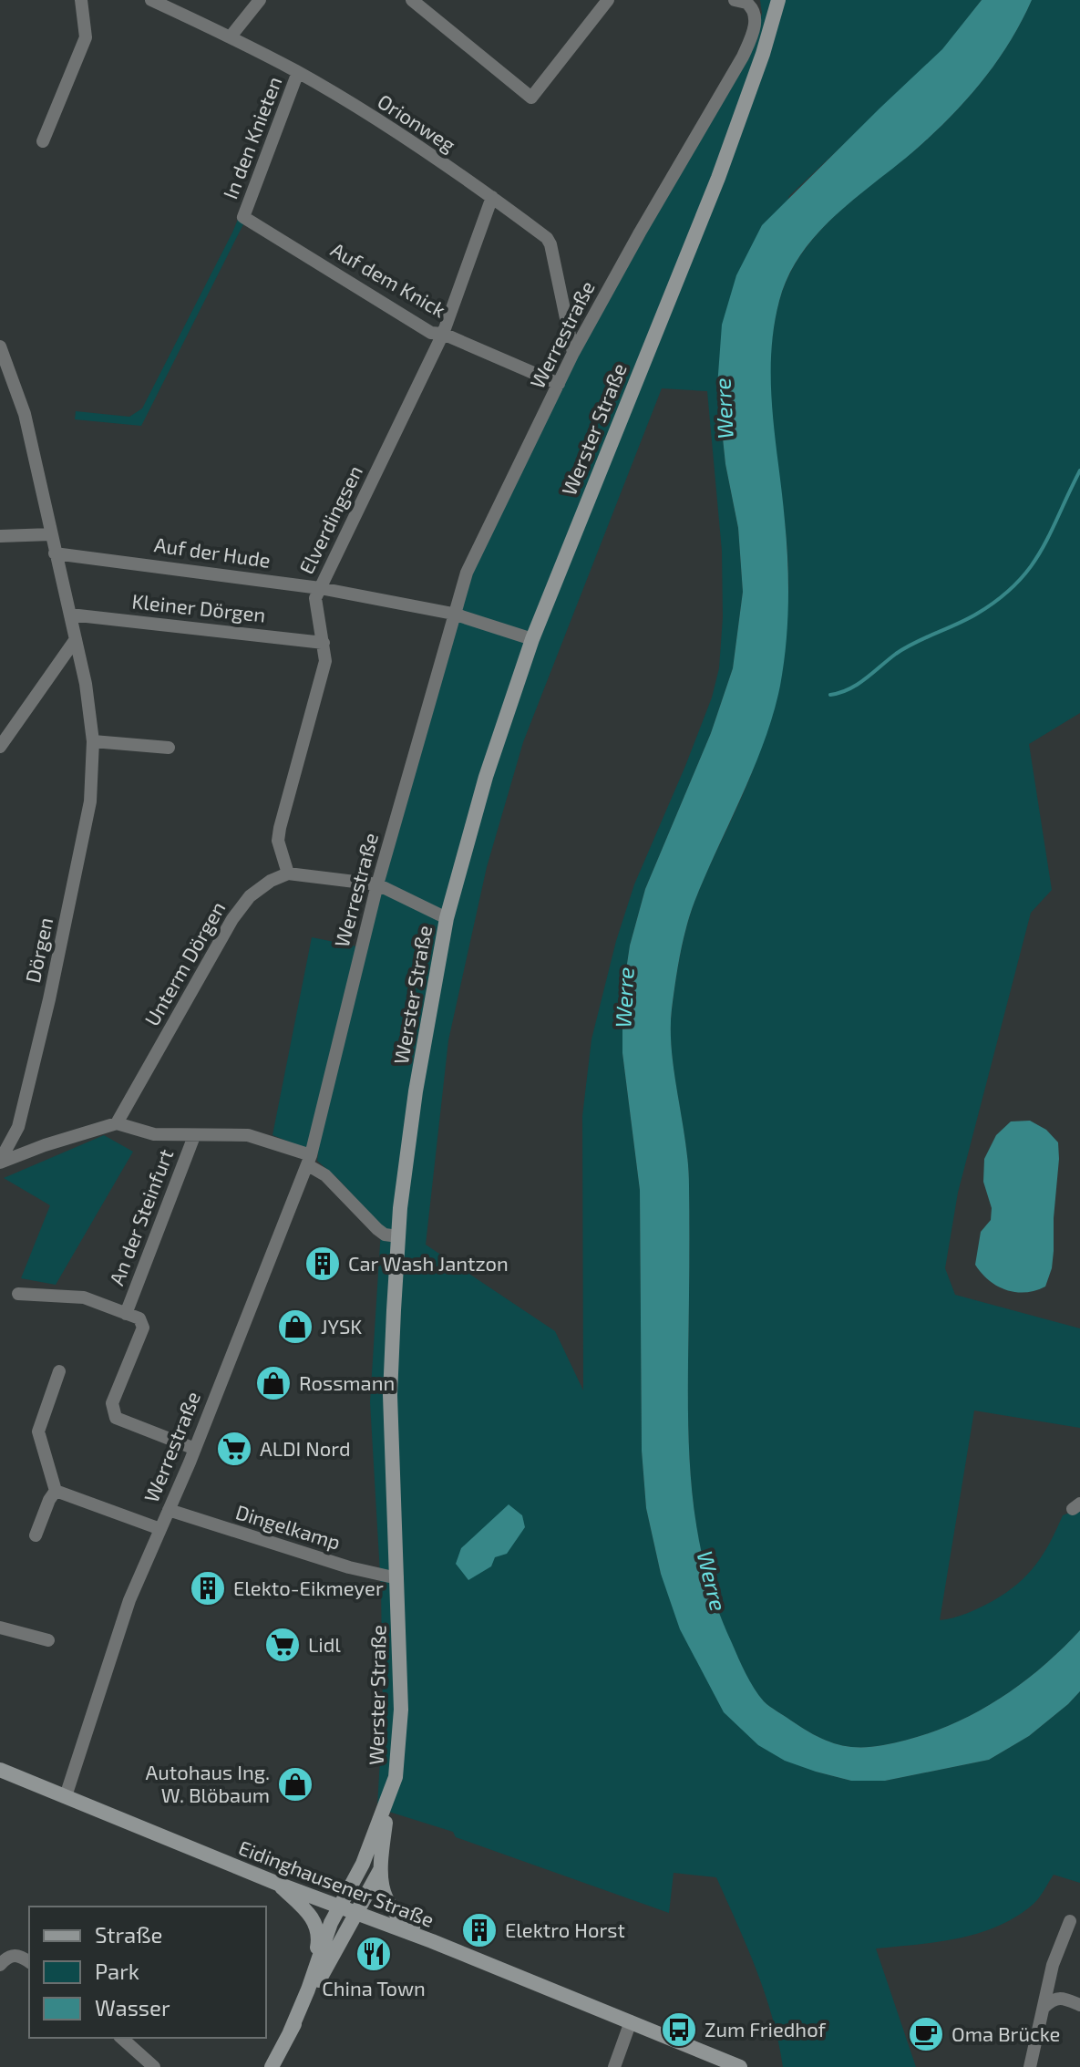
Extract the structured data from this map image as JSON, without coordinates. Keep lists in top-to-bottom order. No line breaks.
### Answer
{"streets":{"main road":["Werster Straße","Eidinghausener Straße"],"street":["Orionweg","In den Knieten","Auf dem Knick","Werrestraße","Elverdingsen","Auf der Hude","Kleiner Dörgen","Dörgen","Unterm Dörgen","An der Steinfurt","Dingelkamp"]},"crossings":[["Orionweg","In den Knieten"],["Orionweg","Werrestraße"],["Orionweg","Elverdingsen"],["In den Knieten","Auf dem Knick"],["Auf dem Knick","Werrestraße"],["Auf dem Knick","Elverdingsen"],["Werrestraße","Auf der Hude"],["Werrestraße","An der Steinfurt"],["Werrestraße","Dingelkamp"],["Werrestraße","Eidinghausener Straße"],["Werster Straße","Auf der Hude"],["Werster Straße","Dingelkamp"],["Werster Straße","Eidinghausener Straße"],["Elverdingsen","Auf der Hude"],["Elverdingsen","Kleiner Dörgen"],["Elverdingsen","Unterm Dörgen"],["Auf der Hude","Dörgen"],["Kleiner Dörgen","Dörgen"]],"water":["Werre"],"places":{"building":["Car Wash Jantzon","Elekto-Eikmeyer","Elektro Horst"],"shop":["JYSK","Rossmann","Autohaus Ing. W. Blöbaum"],"supermarket":["ALDI Nord","Lidl"],"restaurant":["China Town"],"bus stop":["Zum Friedhof"],"cafe":["Oma Brücke"]},"legend":["Straße","Park","Wasser"]}
